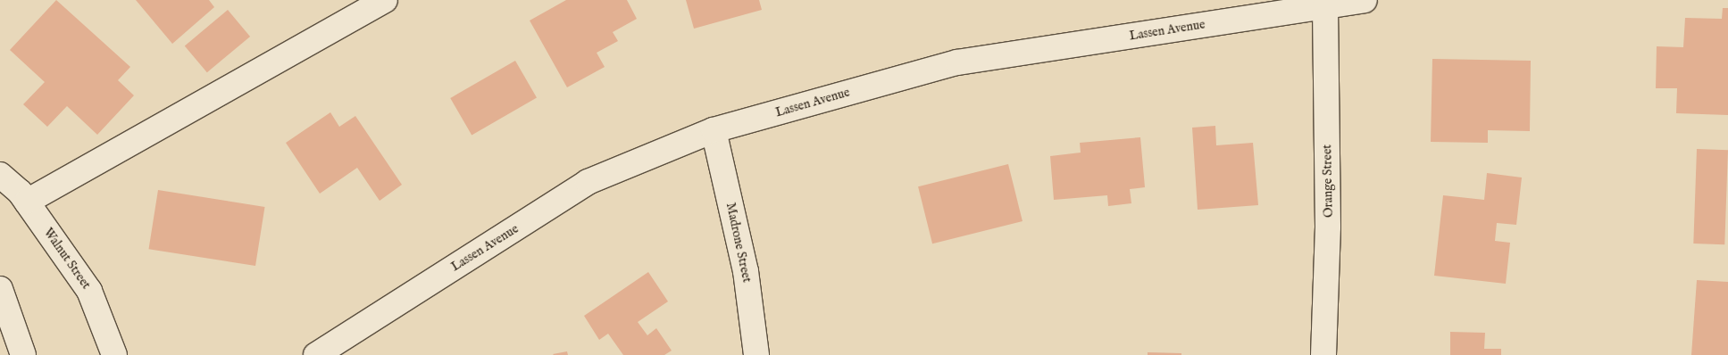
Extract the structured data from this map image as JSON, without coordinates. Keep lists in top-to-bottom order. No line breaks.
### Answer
{"streets":{"street":["Lassen Avenue","Orange Street","Madrone Street","Walnut Street"]},"crossings":[["Lassen Avenue","Orange Street"],["Lassen Avenue","Madrone Street"]]}
